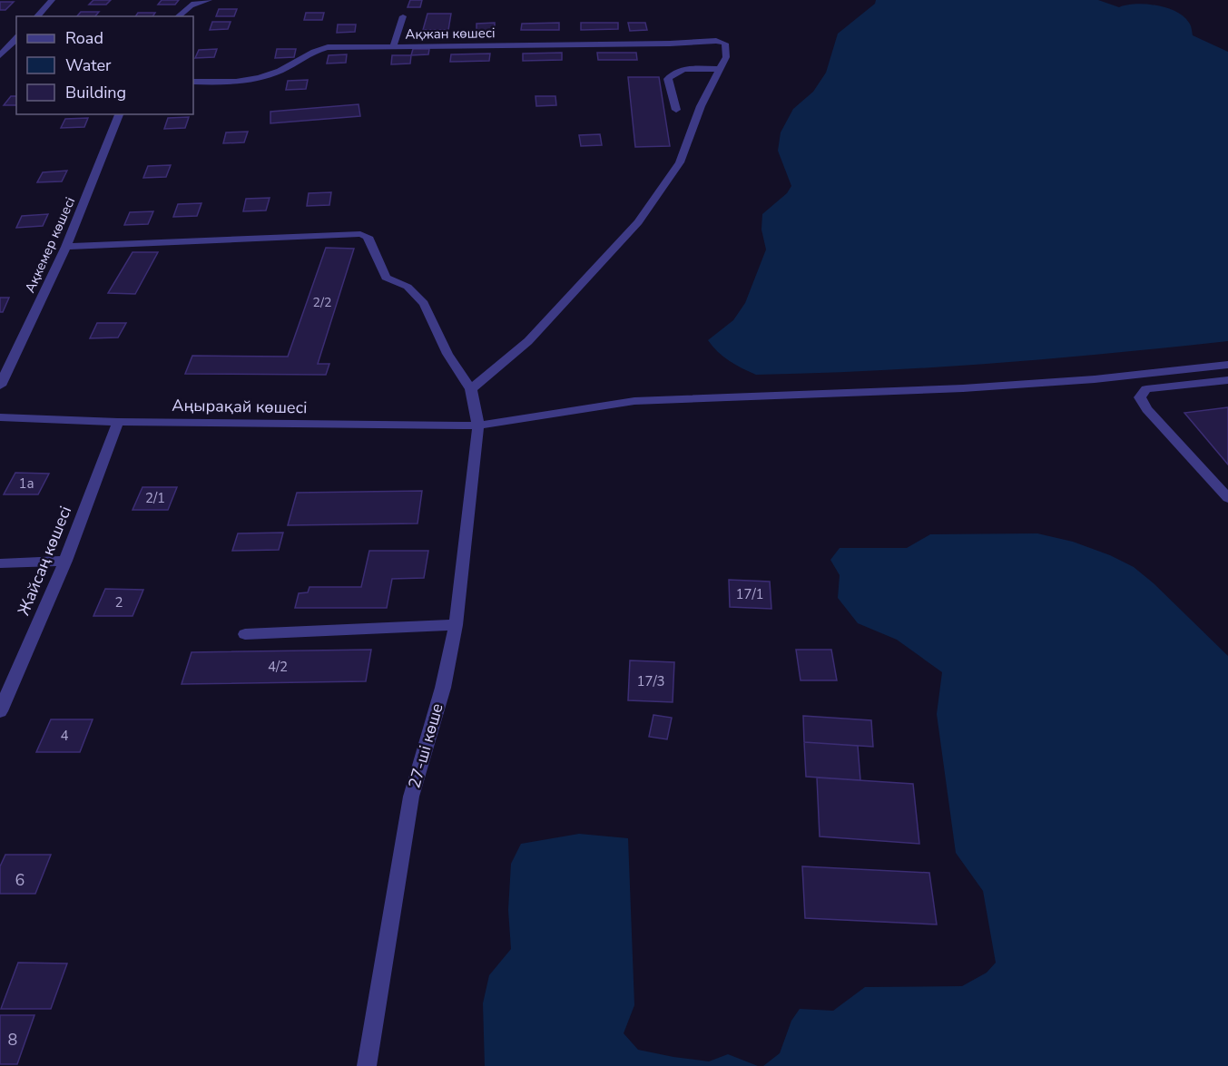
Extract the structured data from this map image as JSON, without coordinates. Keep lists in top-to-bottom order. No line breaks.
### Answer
{"streets":{"street":["Ақжан көшесі","Ақкемер көшесі","Аңырақай көшесі","Жайсаң көшесі","27-ші көше"]},"crossings":[["Аңырақай көшесі","Жайсаң көшесі"],["Аңырақай көшесі","27-ші көше"]],"house_numbers":["2/2","1а","2/1","17/1","2","4/2","17/3","4","6","8"],"legend":["Road","Water","Building"]}
